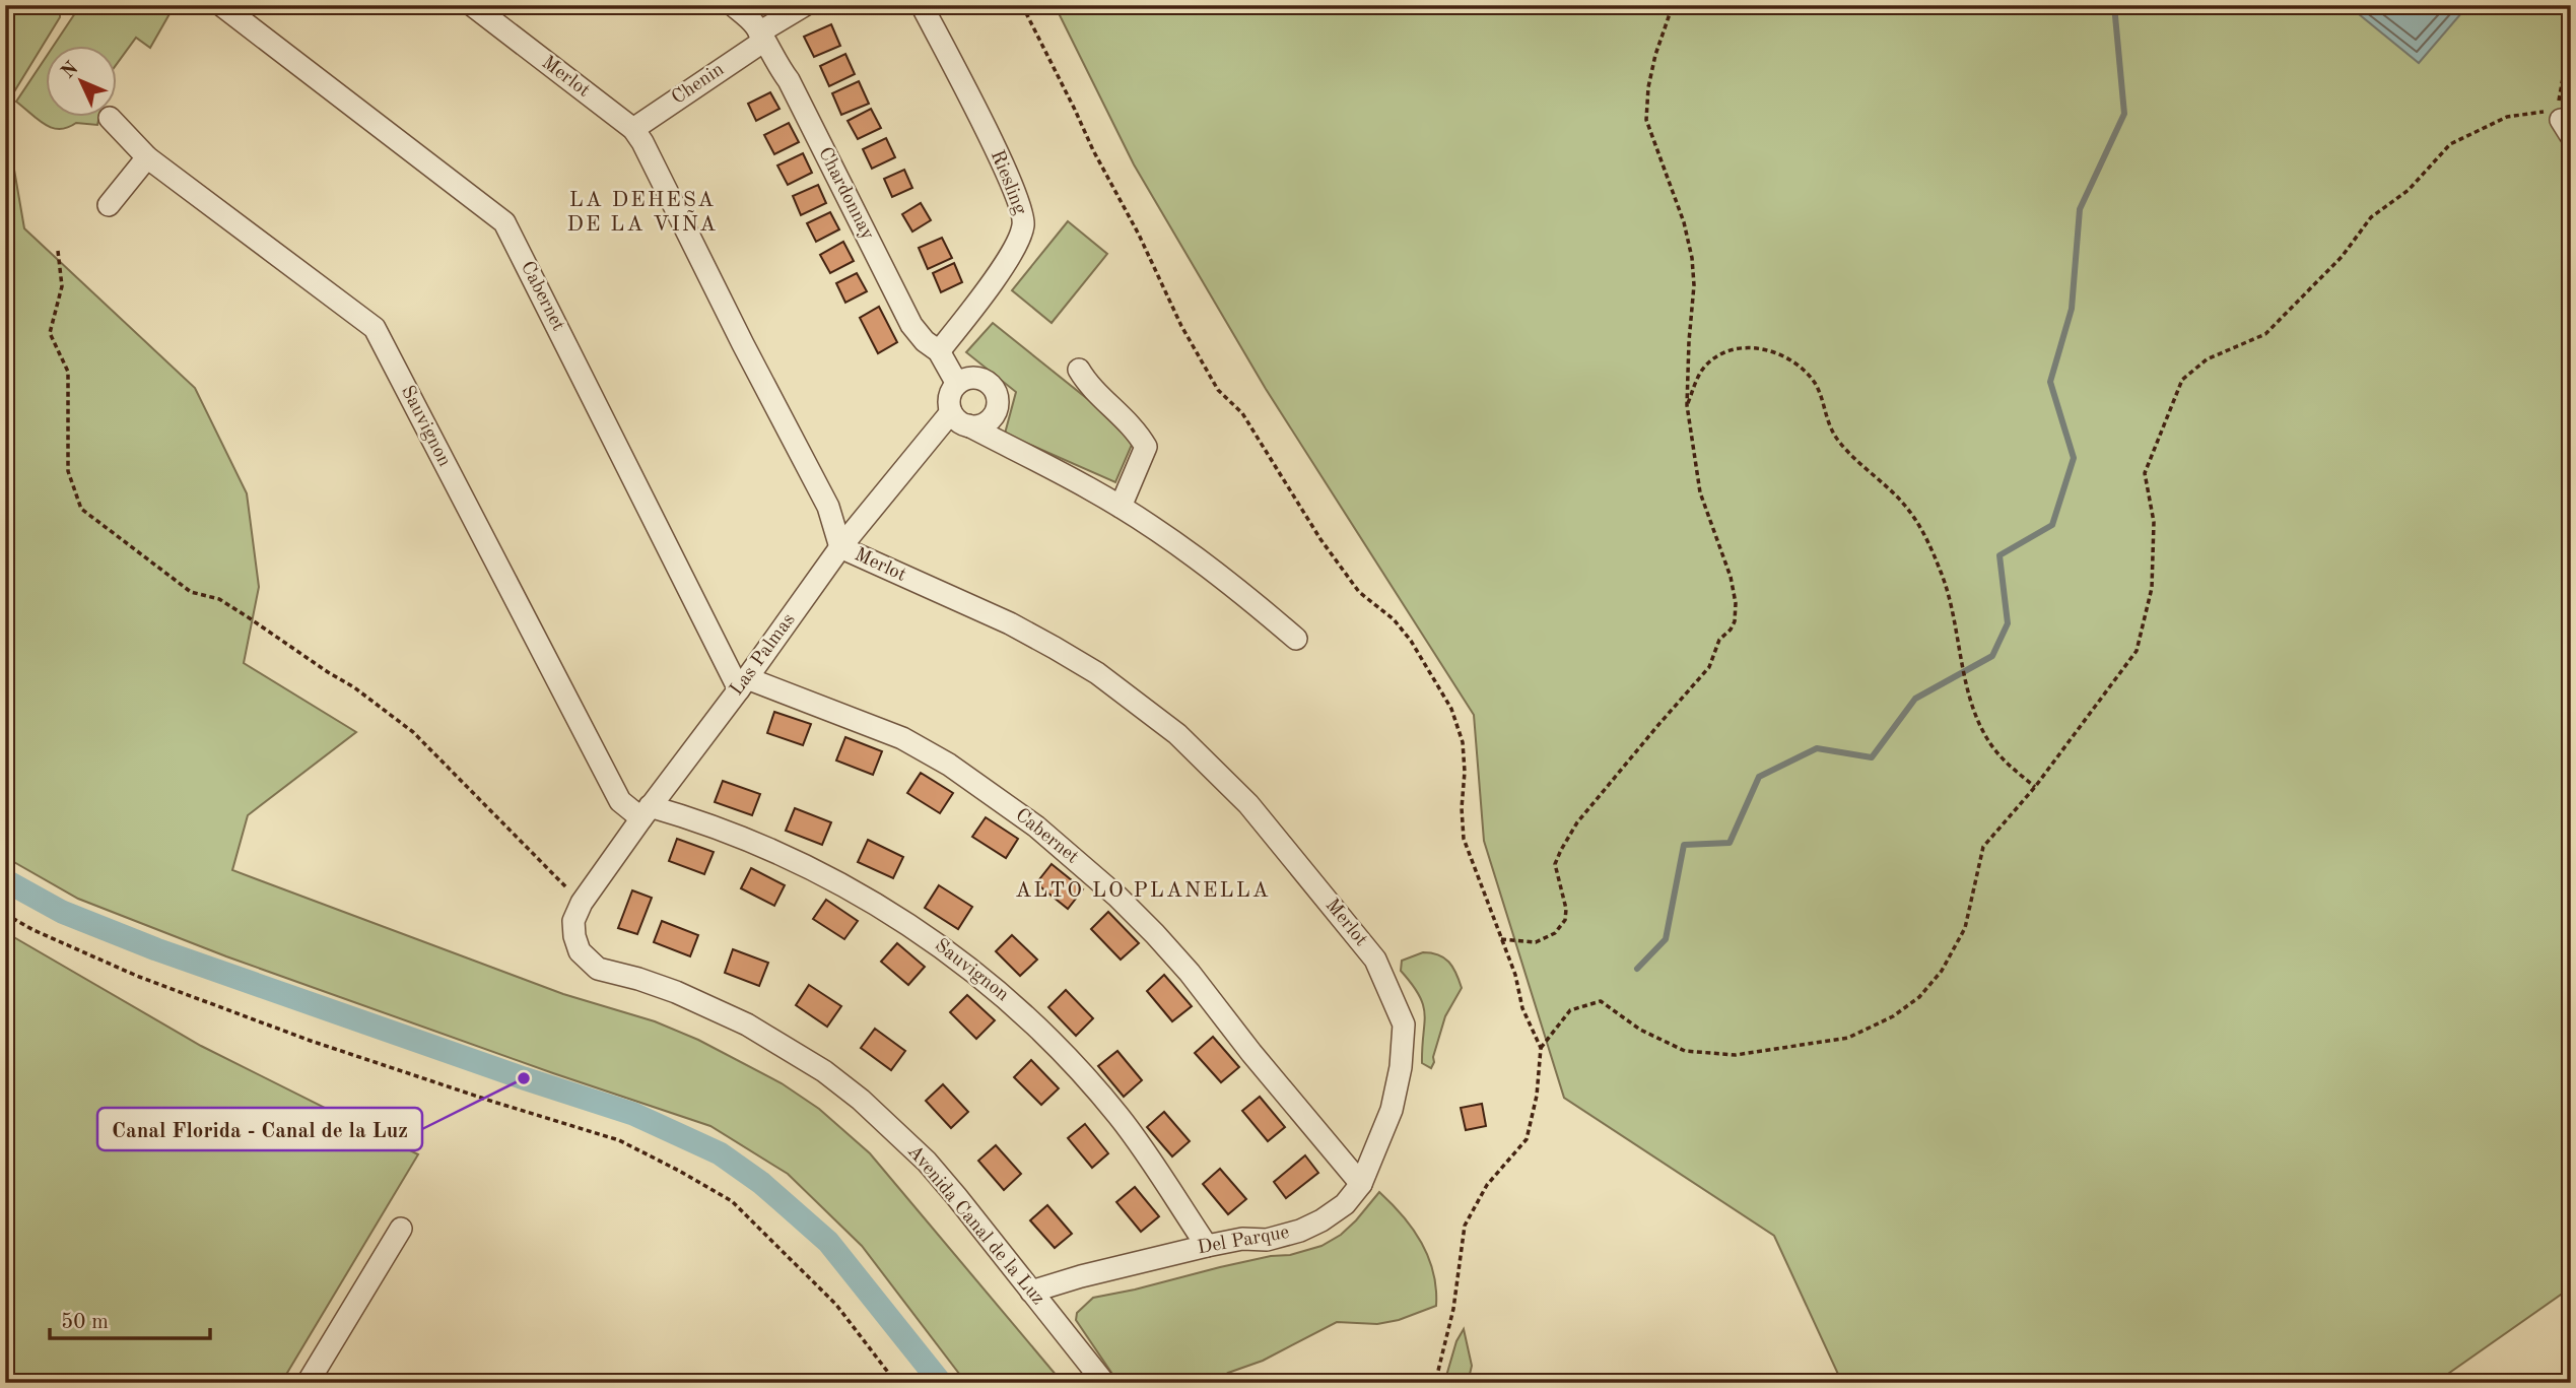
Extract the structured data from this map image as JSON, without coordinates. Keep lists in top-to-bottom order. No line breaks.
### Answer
{"streets":{"street":["Merlot","Chenin","Riesling","Chardonnay","Cabernet","Sauvignon","Las Palmas","Avenida Canal de la Luz","Del Parque"]},"crossings":[["Merlot","Chenin"],["Merlot","Las Palmas"],["Merlot","Del Parque"],["Chenin","Chardonnay"],["Riesling","Chardonnay"],["Chardonnay","Las Palmas"],["Cabernet","Las Palmas"],["Cabernet","Del Parque"],["Sauvignon","Las Palmas"],["Sauvignon","Del Parque"],["Las Palmas","Avenida Canal de la Luz"],["Avenida Canal de la Luz","Del Parque"]],"districts":["LA DEHESA DE LA VIÑA","ALTO LO PLANELLA"],"places":["Canal Florida - Canal de la Luz"],"scale_bar":"50 m","north":"top left"}
